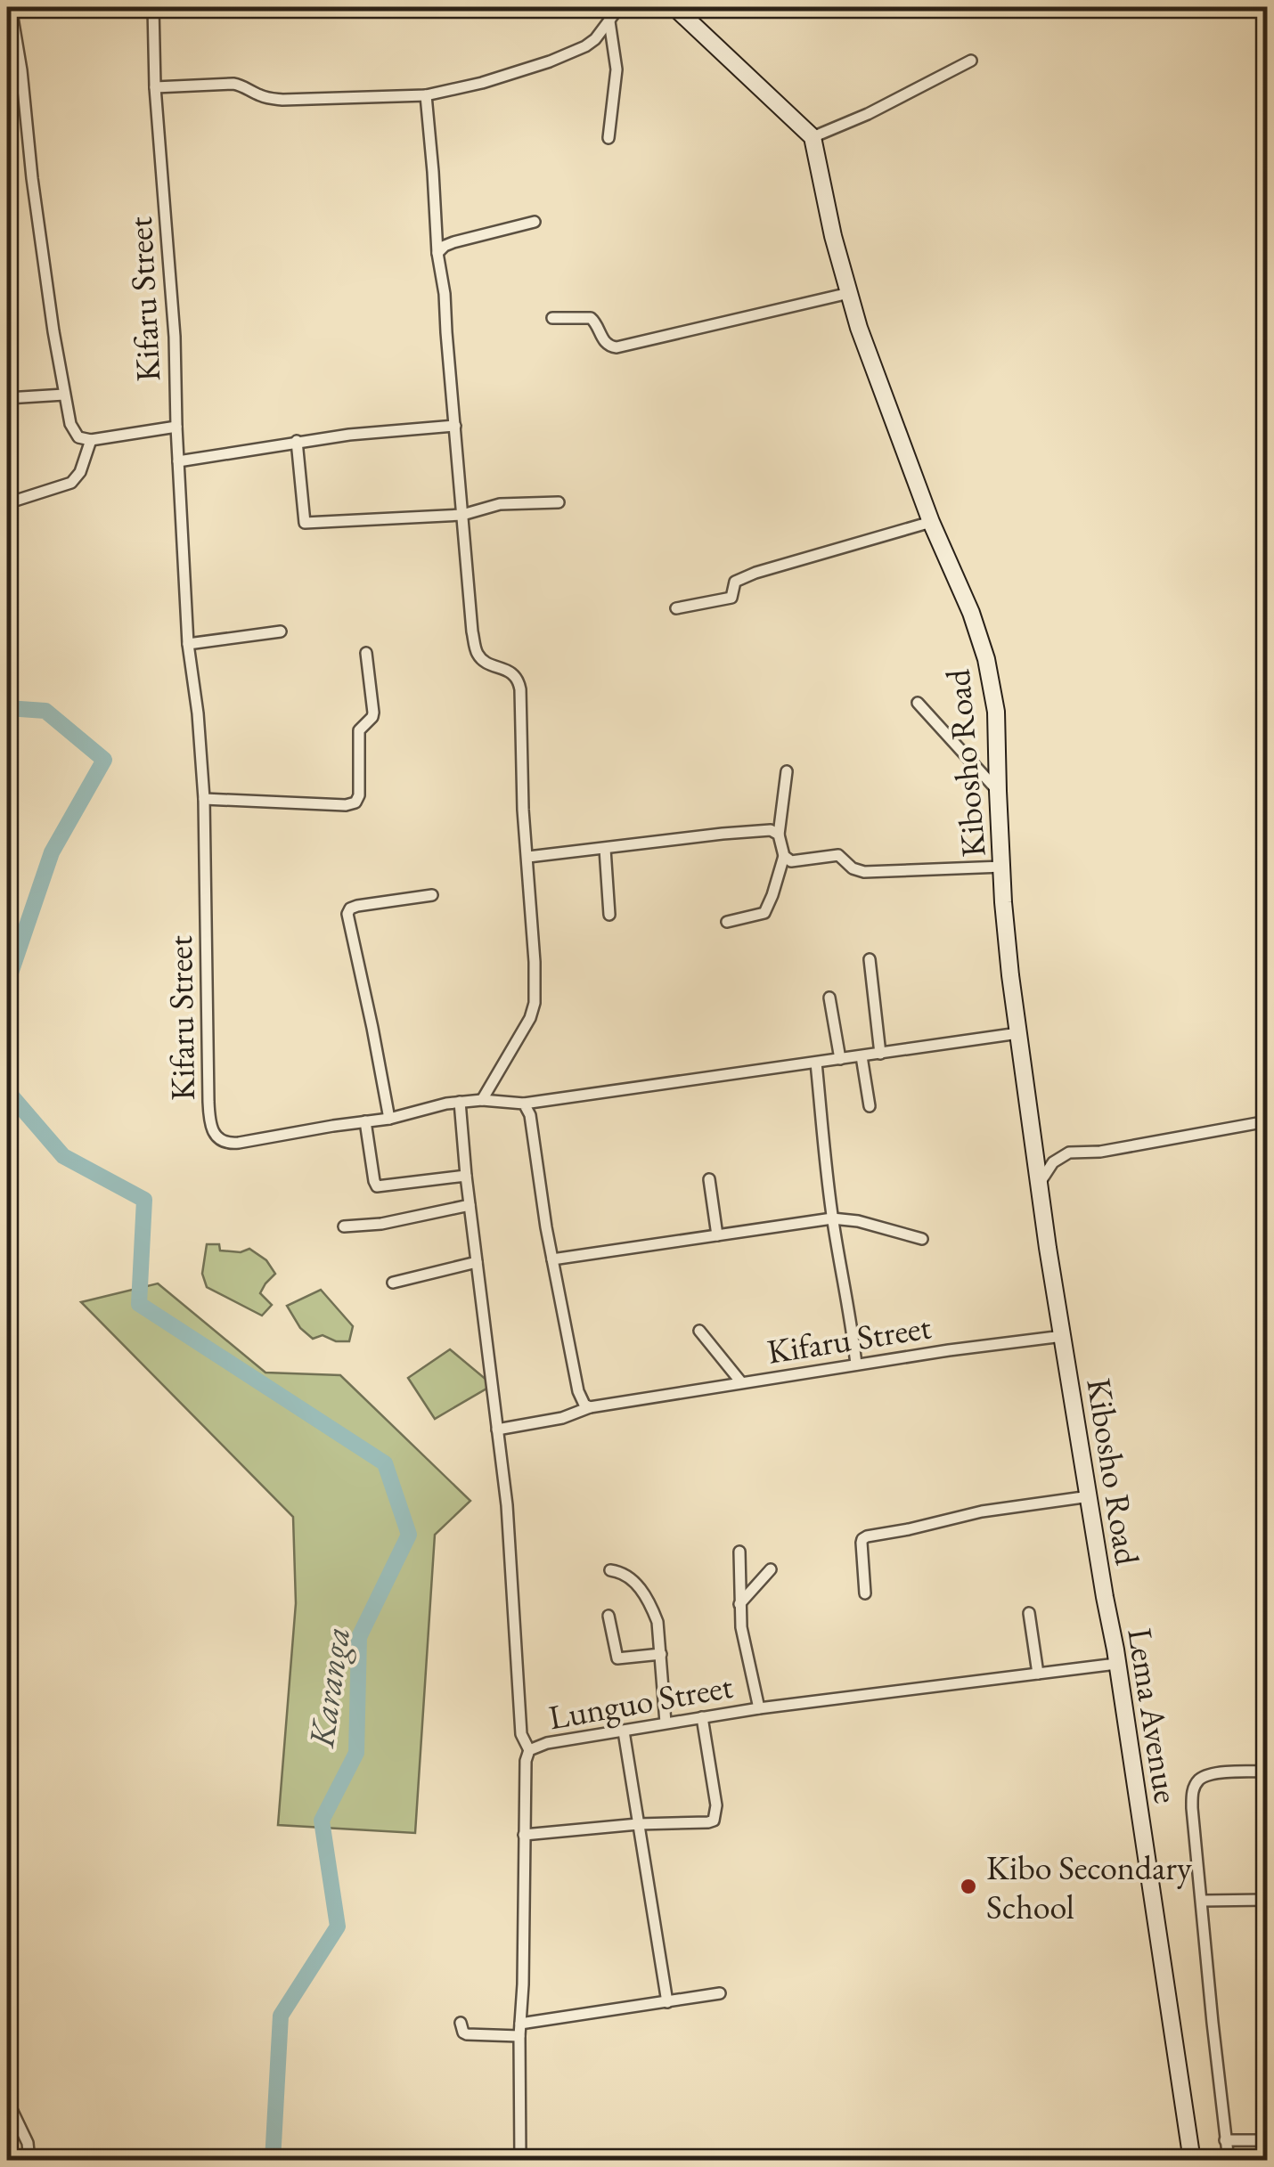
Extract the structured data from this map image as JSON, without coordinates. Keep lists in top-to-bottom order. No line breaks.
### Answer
{"streets":{"main road":["Kibosho Road","Lema Avenue"],"street":["Kifaru Street","Lunguo Street"]},"crossings":[["Kifaru Street","Kibosho Road"],["Kibosho Road","Lema Avenue"],["Lunguo Street","Lema Avenue"]],"water":["Karanga"],"places":["Kibo Secondary School"]}
